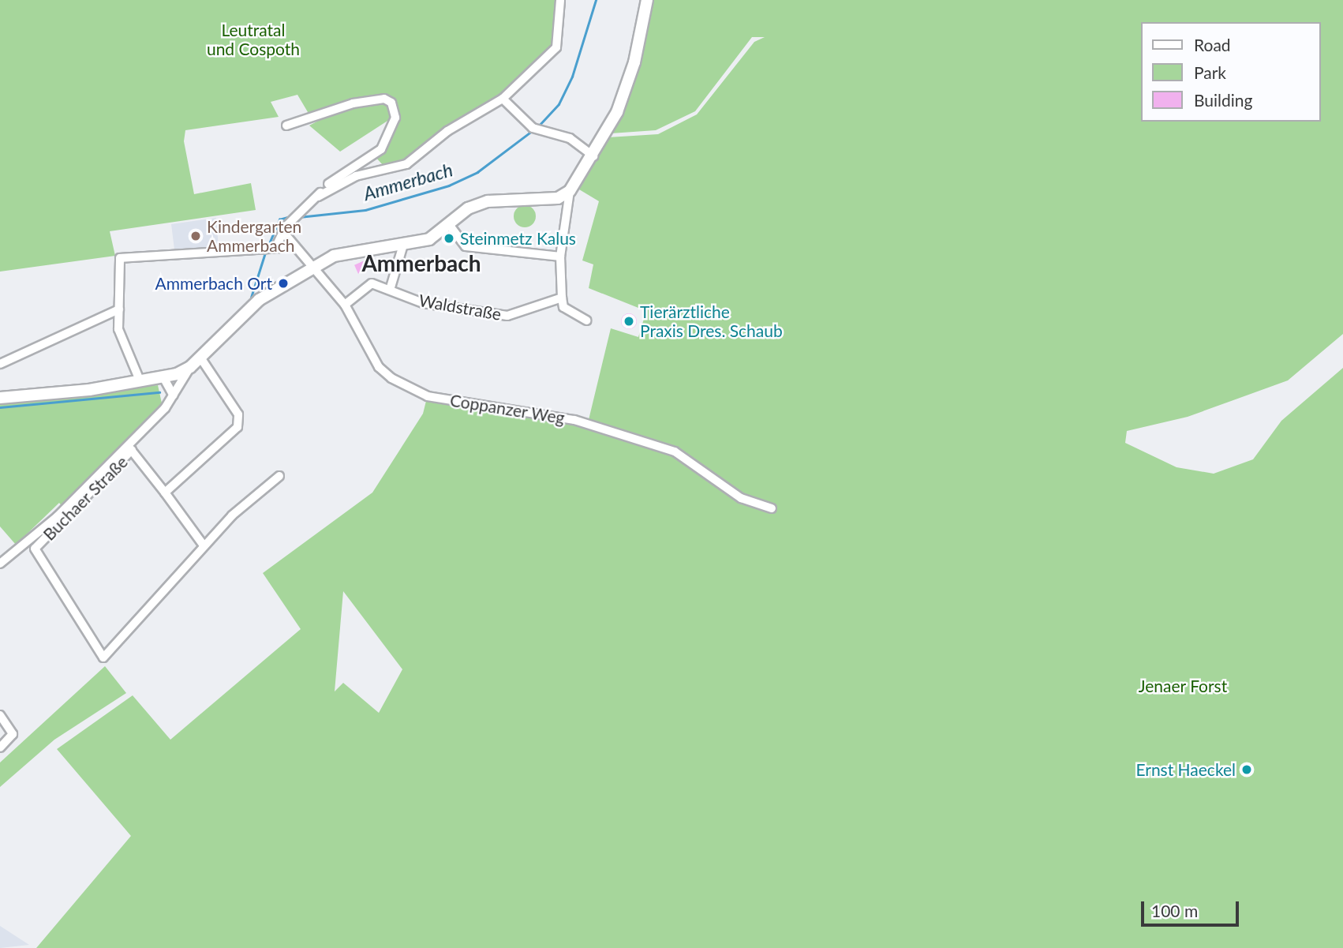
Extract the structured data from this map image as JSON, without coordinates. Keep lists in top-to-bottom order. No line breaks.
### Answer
{"streets":{"street":["Waldstraße","Coppanzer Weg","Buchaer Straße"]},"crossings":[["Waldstraße","Coppanzer Weg"]],"districts":["Ammerbach"],"water":["Ammerbach"],"parks":["Leutratal und Cospoth","Jenaer Forst"],"places":["Kindergarten Ammerbach","Steinmetz Kalus","Ammerbach Ort","Tierärztliche Praxis Dres. Schaub","Ernst Haeckel"],"legend":["Road","Park","Building"],"scale_bar":"100 m"}
